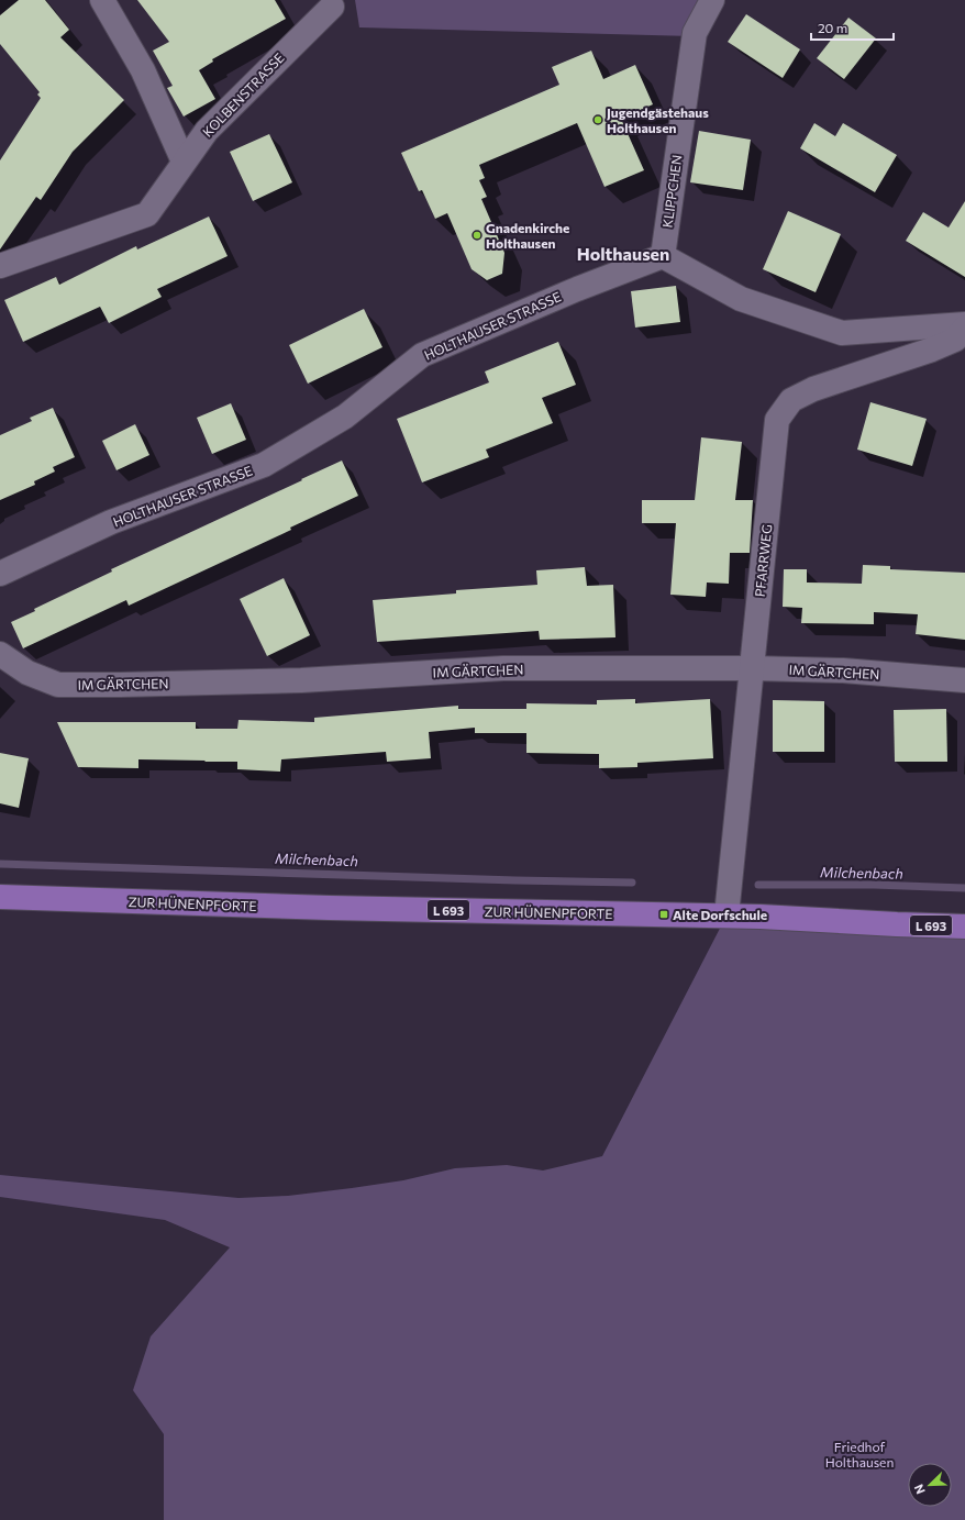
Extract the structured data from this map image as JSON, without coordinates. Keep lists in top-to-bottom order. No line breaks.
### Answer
{"streets":{"main road":["ZUR HÜNENPFORTE","L 693"],"street":["KOLBENSTRASSE","KLIPPCHEN","HOLTHAUSER STRASSE","PFARRWEG","IM GÄRTCHEN"]},"crossings":[["KLIPPCHEN","HOLTHAUSER STRASSE"],["PFARRWEG","IM GÄRTCHEN"],["PFARRWEG","ZUR HÜNENPFORTE"]],"districts":["Holthausen"],"water":["Milchenbach"],"parks":["Friedhof Holthausen"],"places":{"other":["Jugendgästehaus Holthausen","Gnadenkirche Holthausen"],"transit":["Alte Dorfschule"]},"scale_bar":"20 m","north":"bottom left"}
